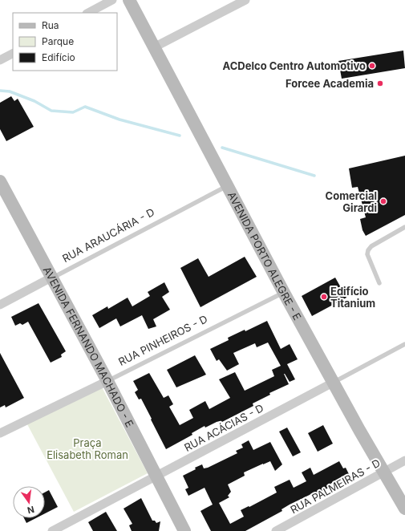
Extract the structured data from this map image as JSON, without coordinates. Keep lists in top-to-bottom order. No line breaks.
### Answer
{"streets":{"street":["RUA ARAUCÁRIA - D","AVENIDA PORTO ALEGRE - E","RUA PINHEIROS - D","AVENIDA FERNANDO MACHADO - E","RUA ACÁCIAS - D","RUA PALMEIRAS - D"]},"crossings":[["RUA ARAUCÁRIA - D","AVENIDA PORTO ALEGRE - E"],["RUA ARAUCÁRIA - D","AVENIDA FERNANDO MACHADO - E"],["AVENIDA PORTO ALEGRE - E","RUA PINHEIROS - D"],["AVENIDA PORTO ALEGRE - E","RUA ACÁCIAS - D"],["AVENIDA PORTO ALEGRE - E","RUA PALMEIRAS - D"],["RUA PINHEIROS - D","AVENIDA FERNANDO MACHADO - E"],["AVENIDA FERNANDO MACHADO - E","RUA ACÁCIAS - D"]],"parks":["Praça Elisabeth Roman"],"places":["ACDelco Centro Automotivo","Forcee Academia","Comercial Girardi","Edifício Titanium"],"legend":["Rua","Parque","Edifício"],"north":"bottom"}
